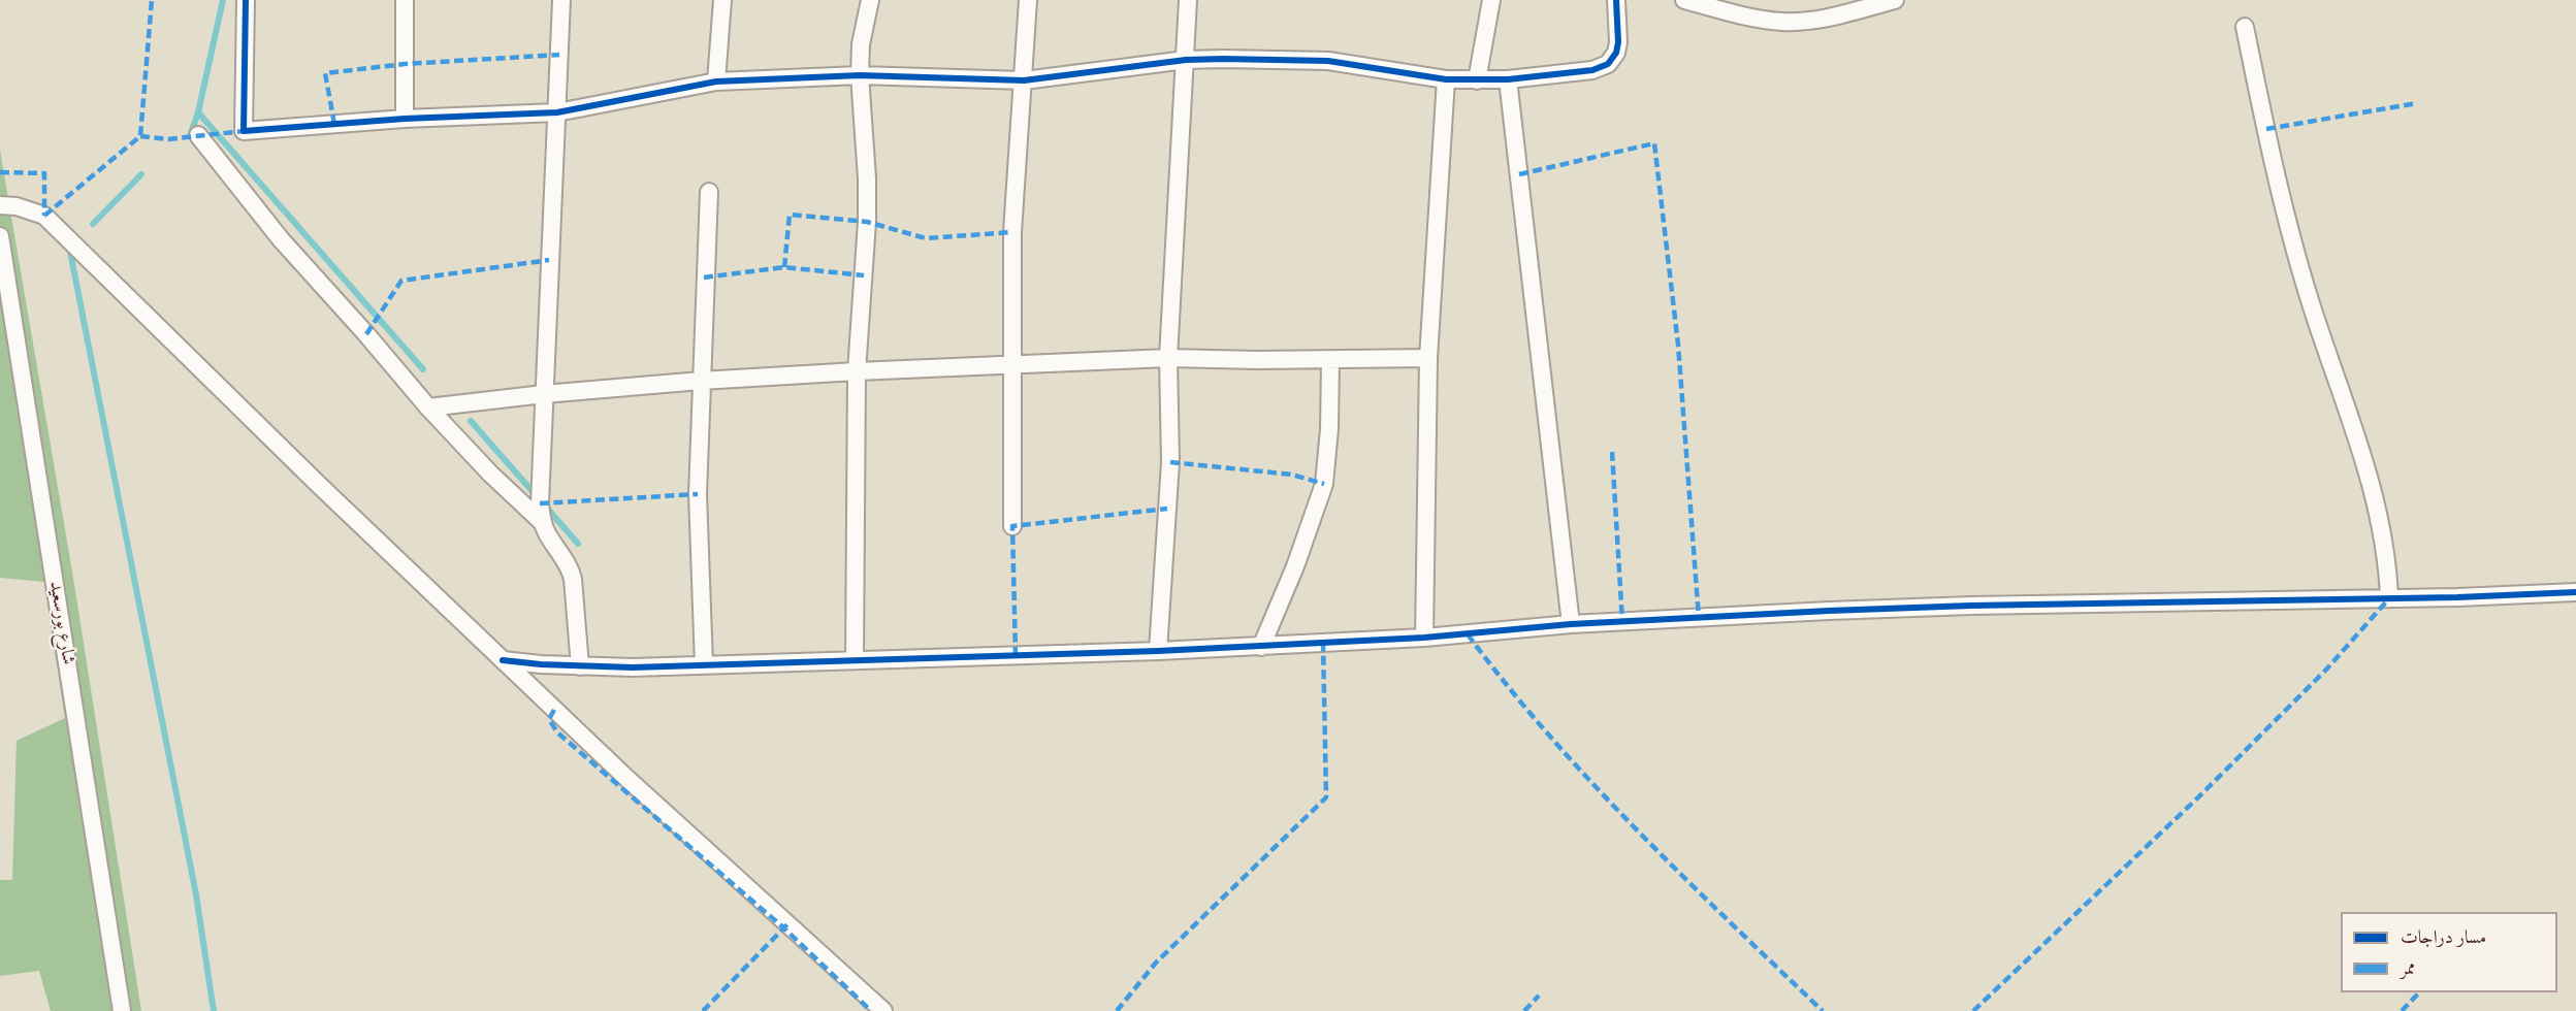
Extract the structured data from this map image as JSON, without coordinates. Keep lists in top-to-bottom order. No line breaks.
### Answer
{"streets":{"street":["شارع بورسعيد"]},"legend":["مسار دراجات","ممر"]}
